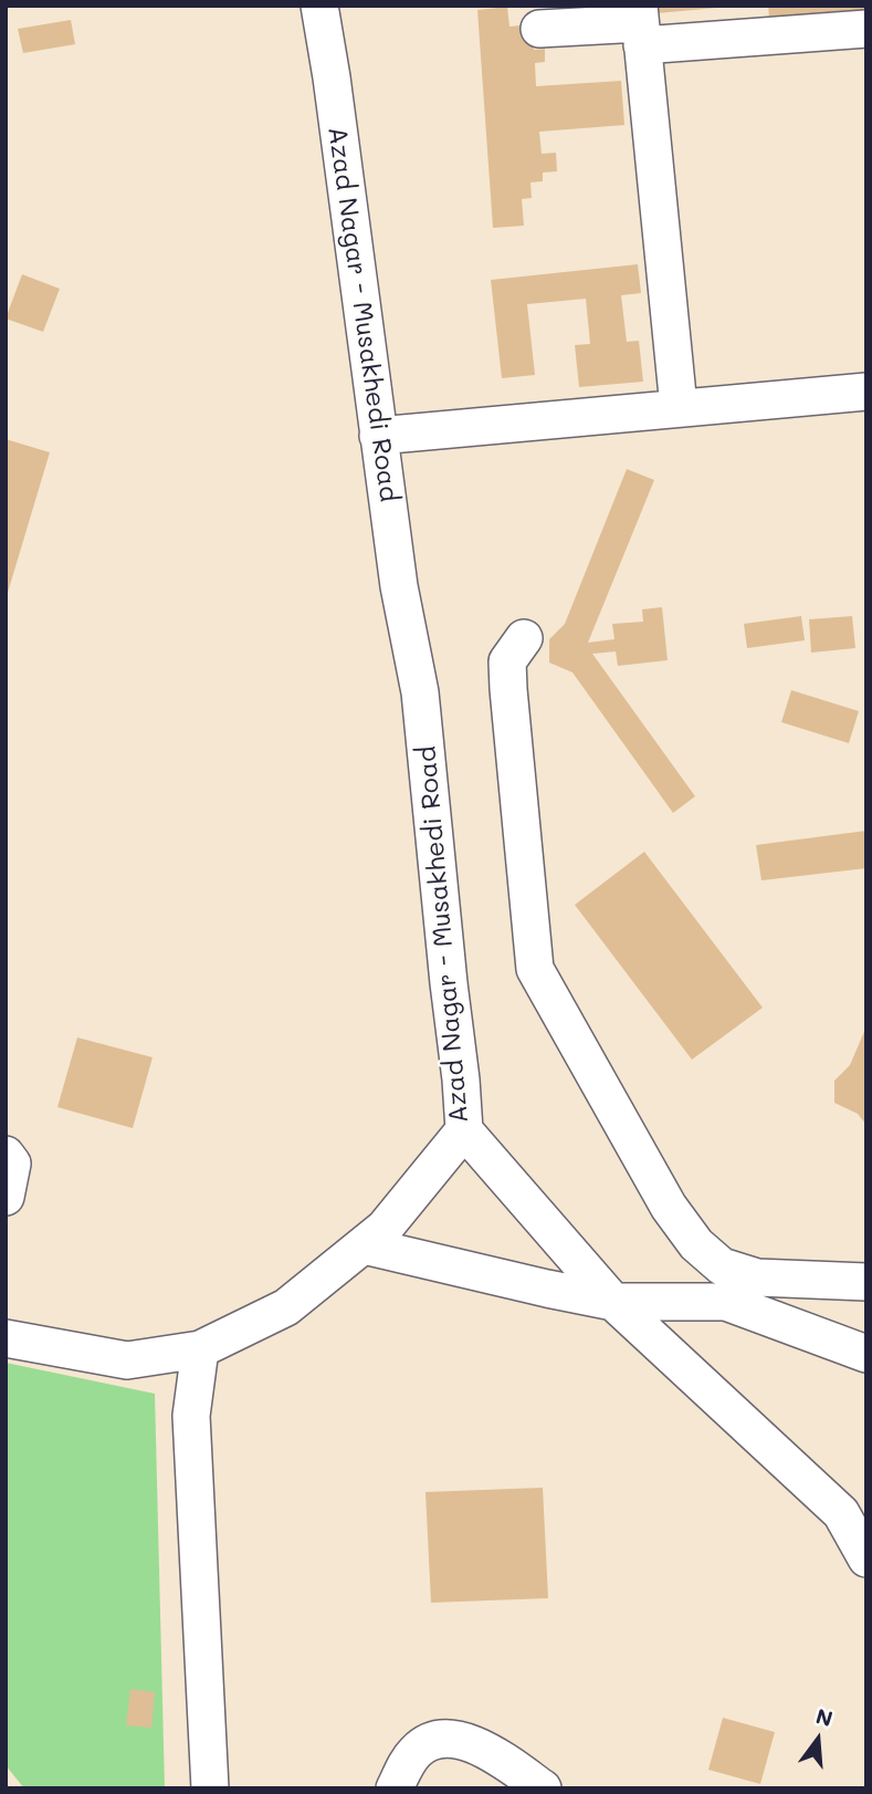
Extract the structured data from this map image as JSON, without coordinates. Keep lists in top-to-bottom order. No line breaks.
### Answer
{"streets":{"street":["Azad Nagar - Musakhedi Road"]},"north":"top"}
